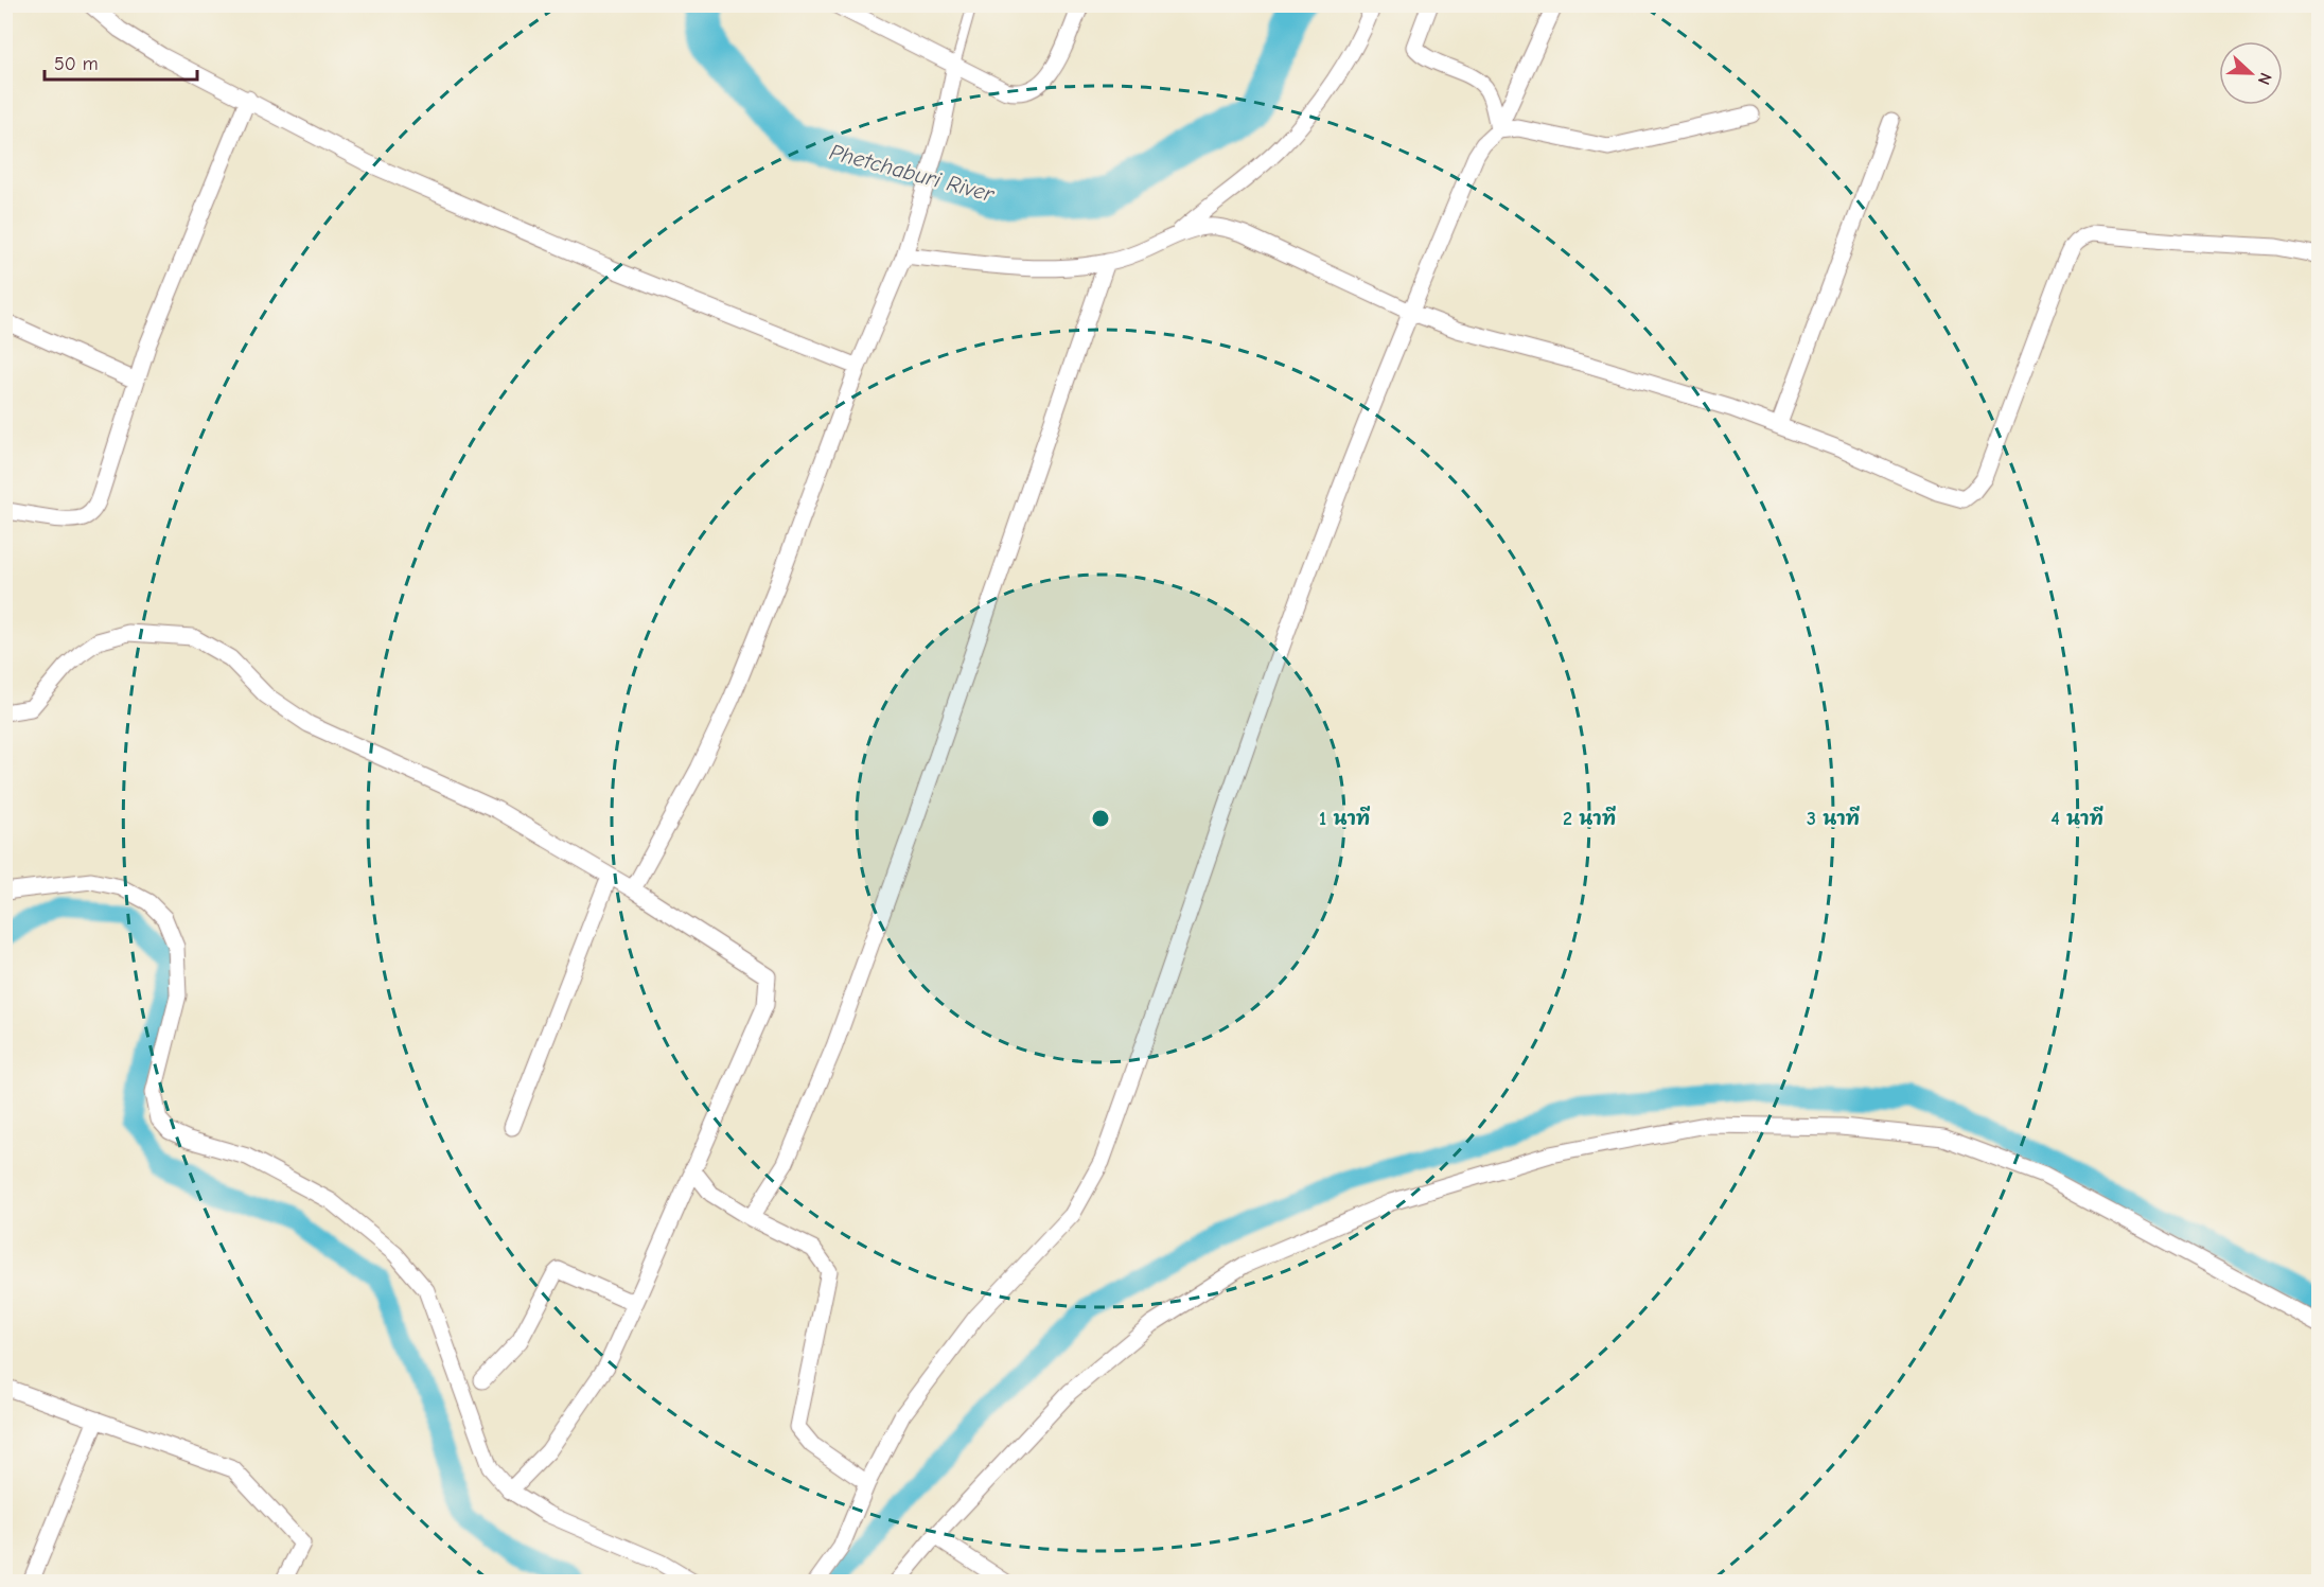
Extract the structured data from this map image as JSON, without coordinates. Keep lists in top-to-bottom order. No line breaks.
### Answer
{"water":["Phetchaburi River"],"scale_bar":"50 m","north":"right","rings":["1 นาที","2 นาที","3 นาที","4 นาที"]}
